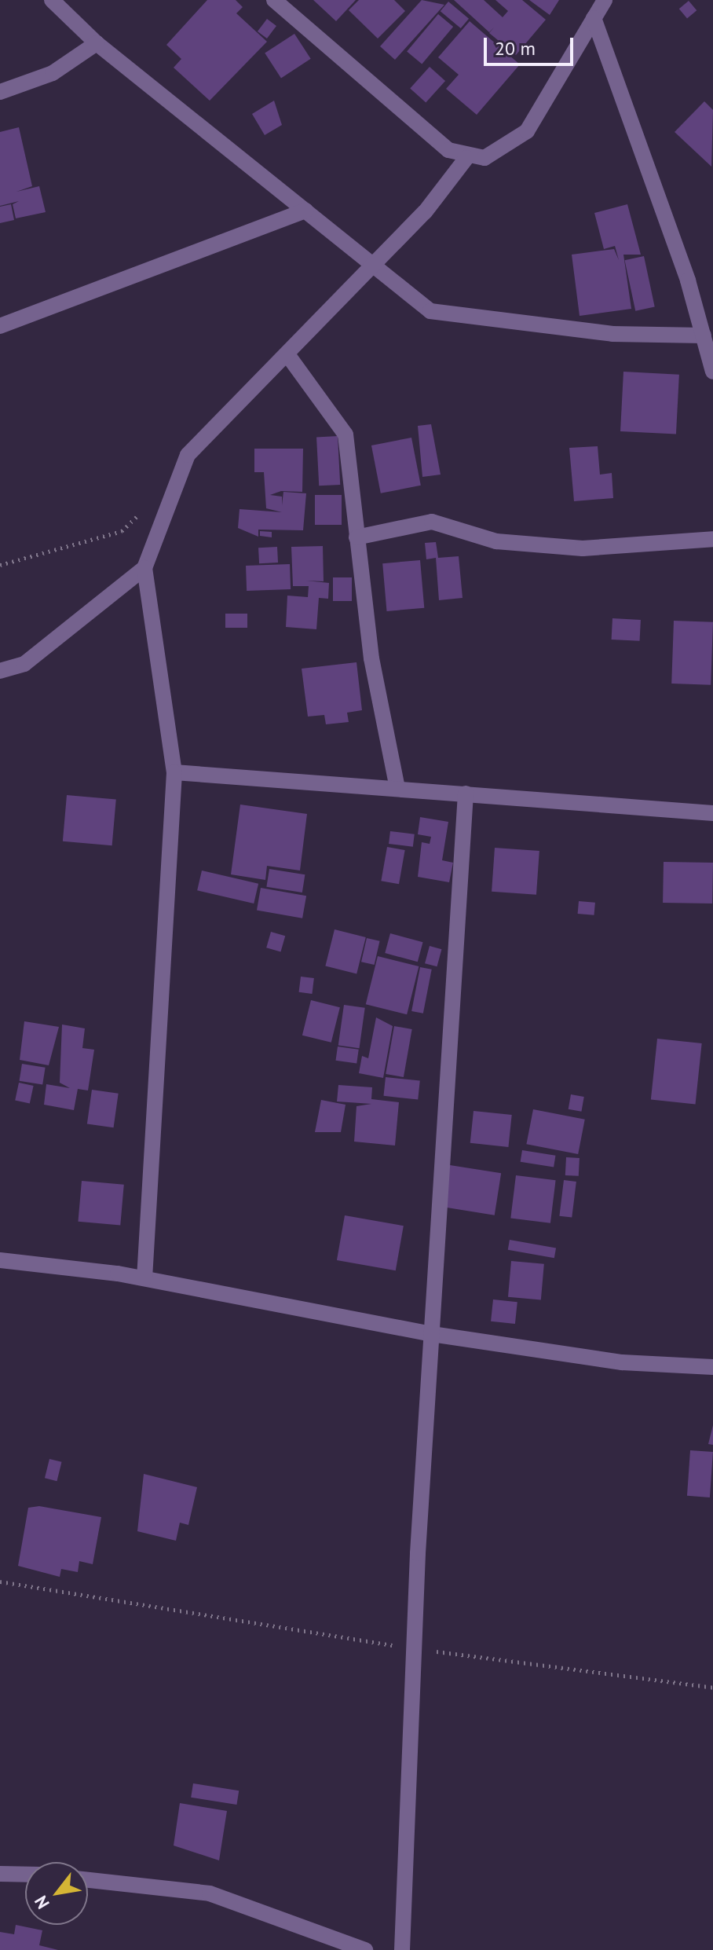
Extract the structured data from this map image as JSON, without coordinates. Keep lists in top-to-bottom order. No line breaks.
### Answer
{"scale_bar":"20 m","north":"bottom left"}
